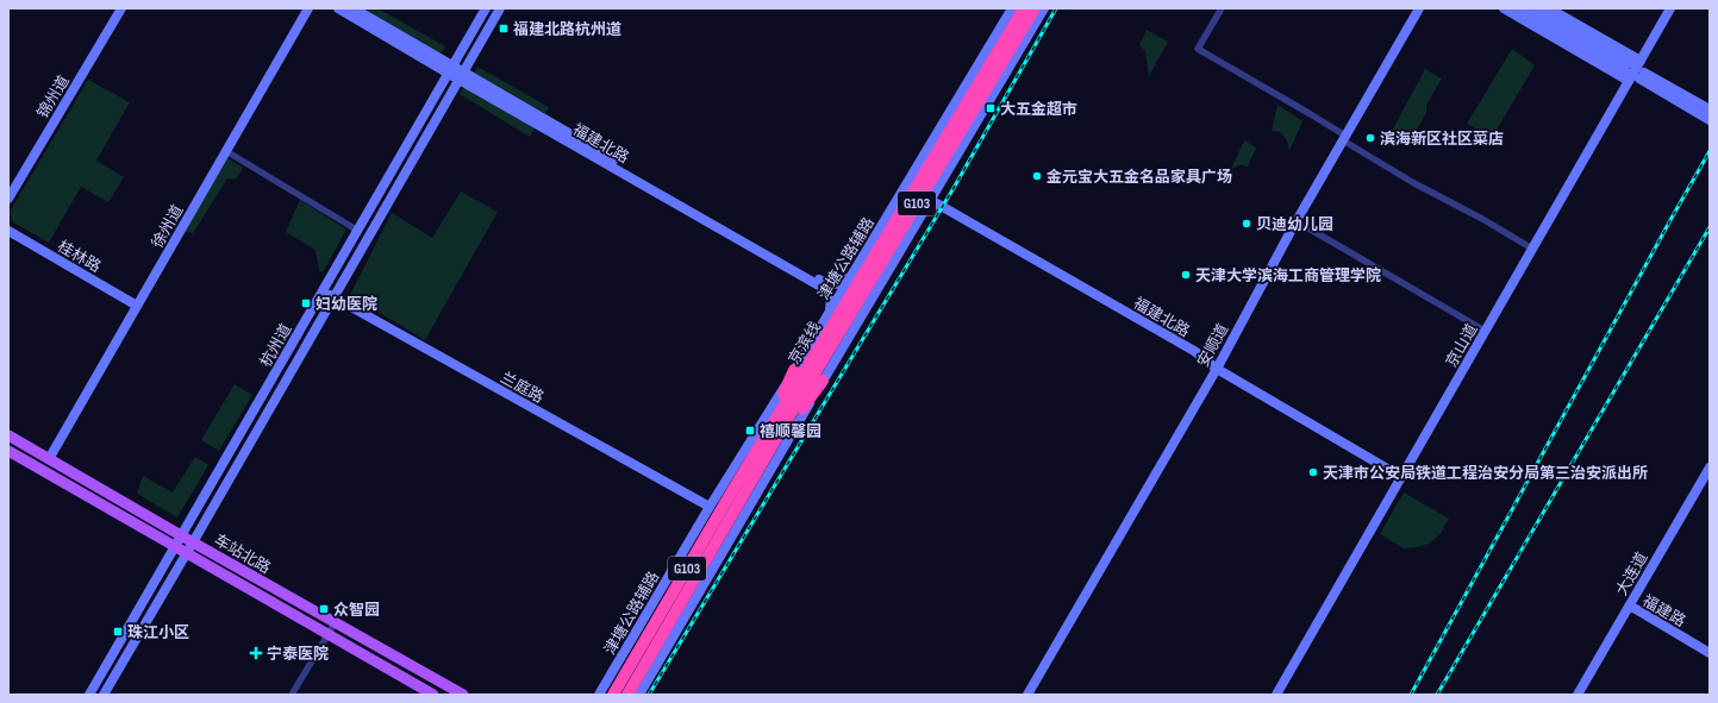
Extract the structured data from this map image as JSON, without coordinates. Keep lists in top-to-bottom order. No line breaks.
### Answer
{"streets":{"highway":["G103","京滨线"],"main road":["车站北路"],"street":["锦州道","福建北路","徐州道","桂林路","津塘公路辅路","杭州道","安顺道","京山道","兰庭路","大连道","福建路"]},"crossings":[["福建北路","G103"],["福建北路","津塘公路辅路"],["福建北路","杭州道"],["福建北路","安顺道"],["福建北路","京山道"],["G103","京滨线"],["徐州道","桂林路"],["徐州道","车站北路"],["津塘公路辅路","兰庭路"],["杭州道","兰庭路"],["杭州道","车站北路"],["大连道","福建路"]],"places":{"transit":["福建北路杭州道","大五金超市","妇幼医院","禧顺馨园","众智园","珠江小区"],"other":["滨海新区社区菜店","金元宝大五金名品家具广场","贝迪幼儿园","天津大学滨海工商管理学院","天津市公安局铁道工程治安分局第三治安派出所"],"health":["宁泰医院"]}}
